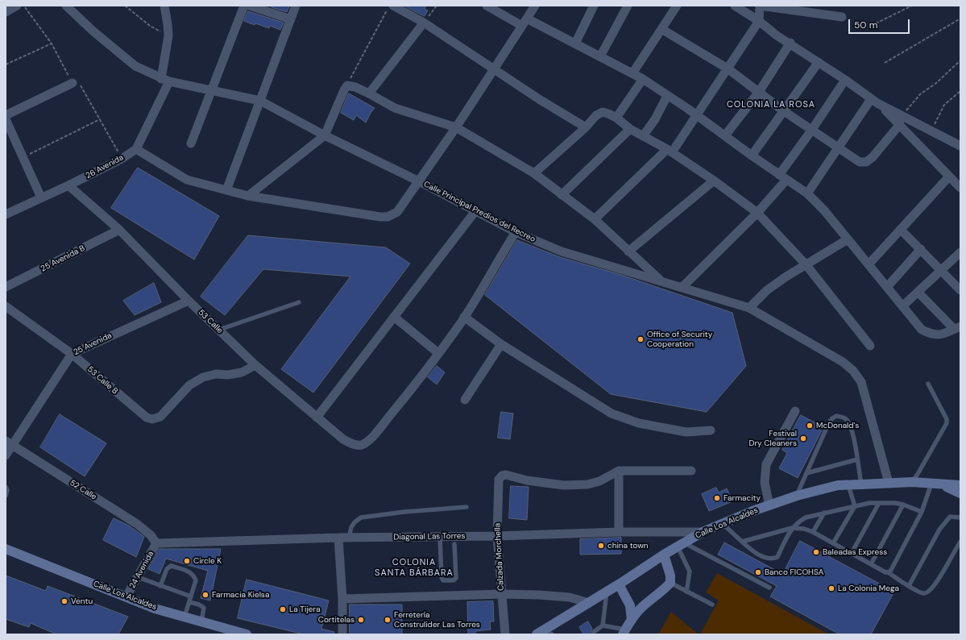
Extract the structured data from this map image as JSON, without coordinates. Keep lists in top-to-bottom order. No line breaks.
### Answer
{"streets":{"main road":["Calle Los Alcaldes"],"street":["26 Avenida","Calle Principal Predios del Recreo","25 Avenida B","53 Calle","25 Avenida","53 Calle B","52 Calle","Diagonal Las Torres","Calzada Morchella","24 Avenida"]},"crossings":[["26 Avenida","53 Calle"],["Calle Principal Predios del Recreo","Calle Los Alcaldes"],["25 Avenida B","53 Calle"],["53 Calle","25 Avenida"],["53 Calle","53 Calle B"],["25 Avenida","53 Calle B"],["25 Avenida","52 Calle"],["52 Calle","Diagonal Las Torres"],["52 Calle","24 Avenida"],["Calle Los Alcaldes","Diagonal Las Torres"],["Calle Los Alcaldes","24 Avenida"],["Diagonal Las Torres","Calzada Morchella"],["Diagonal Las Torres","24 Avenida"]],"districts":["COLONIA LA ROSA","COLONIA SANTA BÁRBARA"],"places":["Office of Security Cooperation","McDonald's","Festival Dry Cleaners","Farmacity","china town","Baleadas Express","Circle K","Banco FICOHSA","La Colonia Mega","Farmacia Kielsa","Ventu","La Tijera","Cortitelas","Ferretería Construlider Las Torres"],"scale_bar":"50 m"}
